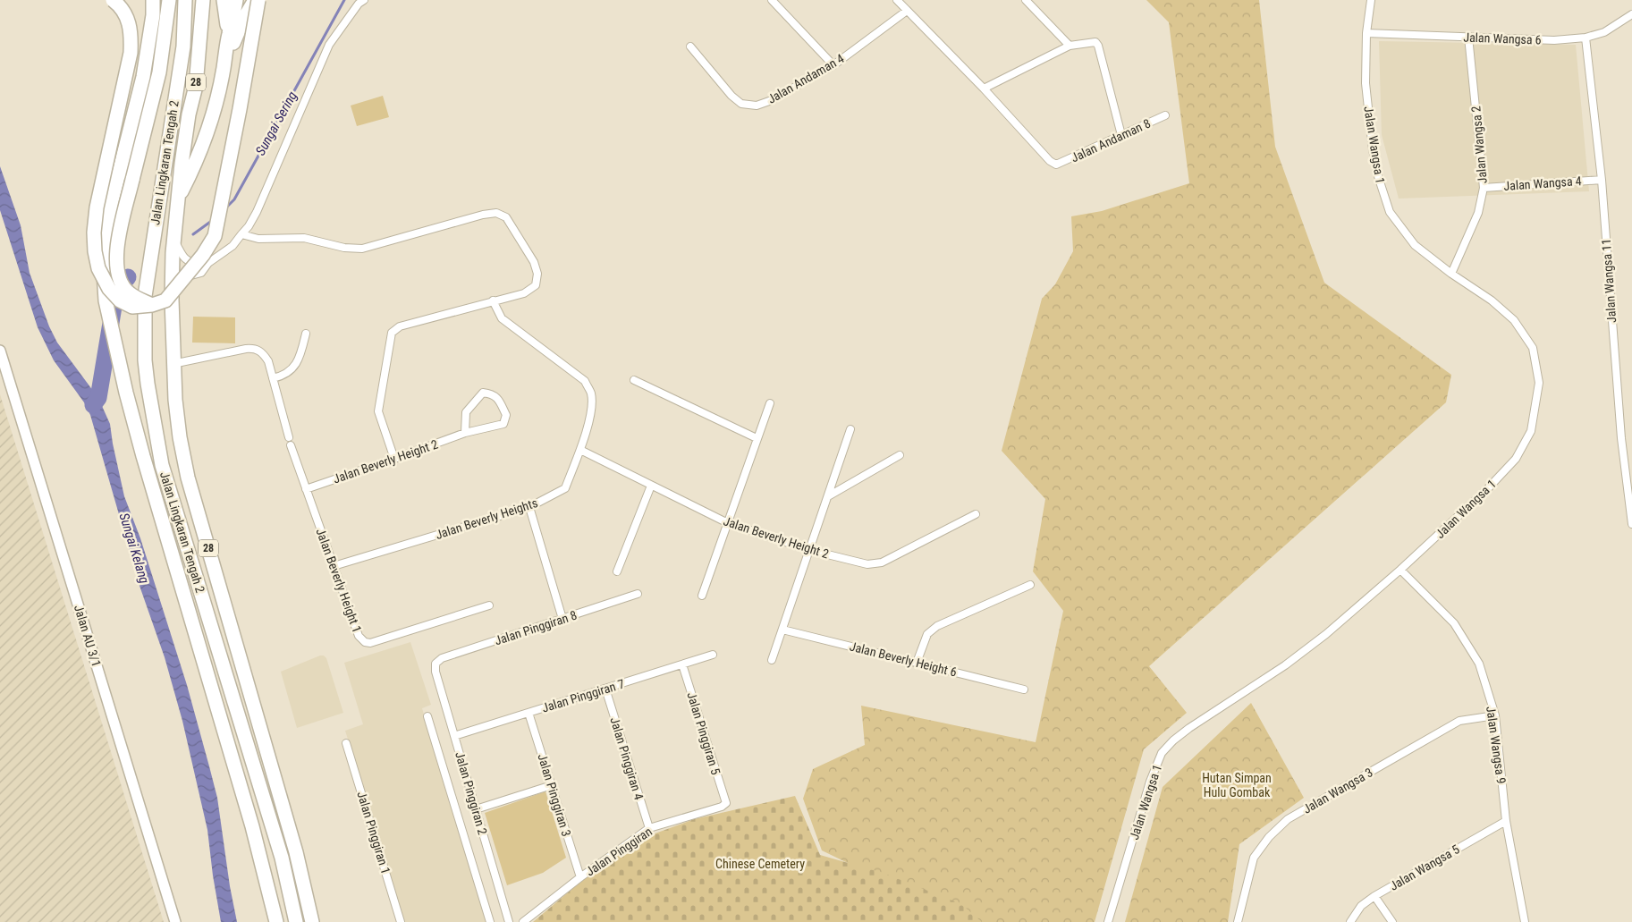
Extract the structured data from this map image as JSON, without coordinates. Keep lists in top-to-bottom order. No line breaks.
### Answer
{"streets":{"highway":["28","Jalan Lingkaran Tengah 2"],"main road":["Jalan AU 3/1"],"street":["Jalan Wangsa 6","Jalan Andaman 4","Jalan Andaman 8","Jalan Wangsa 1","Jalan Wangsa 2","Jalan Wangsa 4","Jalan Wangsa 11","Jalan Beverly Height 2","Jalan Beverly Heights","Jalan Beverly Height 1","Jalan Pinggiran 8","Jalan Beverly Height 6","Jalan Pinggiran 7","Jalan Pinggiran 5","Jalan Wangsa 9","Jalan Pinggiran 4","Jalan Wangsa 3","Jalan Pinggiran 2","Jalan Pinggiran 3","Jalan Pinggiran 1","Jalan Pinggiran","Jalan Wangsa 5"]},"crossings":[["Jalan Wangsa 6","Jalan Wangsa 1"],["Jalan Wangsa 6","Jalan Wangsa 2"],["Jalan Wangsa 6","Jalan Wangsa 11"],["Jalan Wangsa 1","Jalan Wangsa 2"],["Jalan Wangsa 1","Jalan Wangsa 9"],["Jalan Wangsa 2","Jalan Wangsa 4"],["Jalan Wangsa 4","Jalan Wangsa 11"],["Jalan Beverly Height 2","Jalan Beverly Heights"],["Jalan Beverly Height 2","Jalan Beverly Height 1"],["Jalan Beverly Heights","Jalan Beverly Height 1"],["Jalan Pinggiran 8","Jalan Pinggiran 2"],["Jalan Pinggiran 7","Jalan Pinggiran 5"],["Jalan Pinggiran 7","Jalan Pinggiran 4"],["Jalan Pinggiran 7","Jalan Pinggiran 2"],["Jalan Pinggiran 7","Jalan Pinggiran 3"],["Jalan Pinggiran 5","Jalan Pinggiran"],["Jalan Wangsa 9","Jalan Wangsa 3"],["Jalan Wangsa 9","Jalan Wangsa 5"],["Jalan Pinggiran 4","Jalan Pinggiran"],["Jalan Pinggiran 3","Jalan Pinggiran"]],"water":["Sungai Sering","Sungai Kelang"],"parks":["Hutan Simpan Hulu Gombak","Chinese Cemetery"]}
